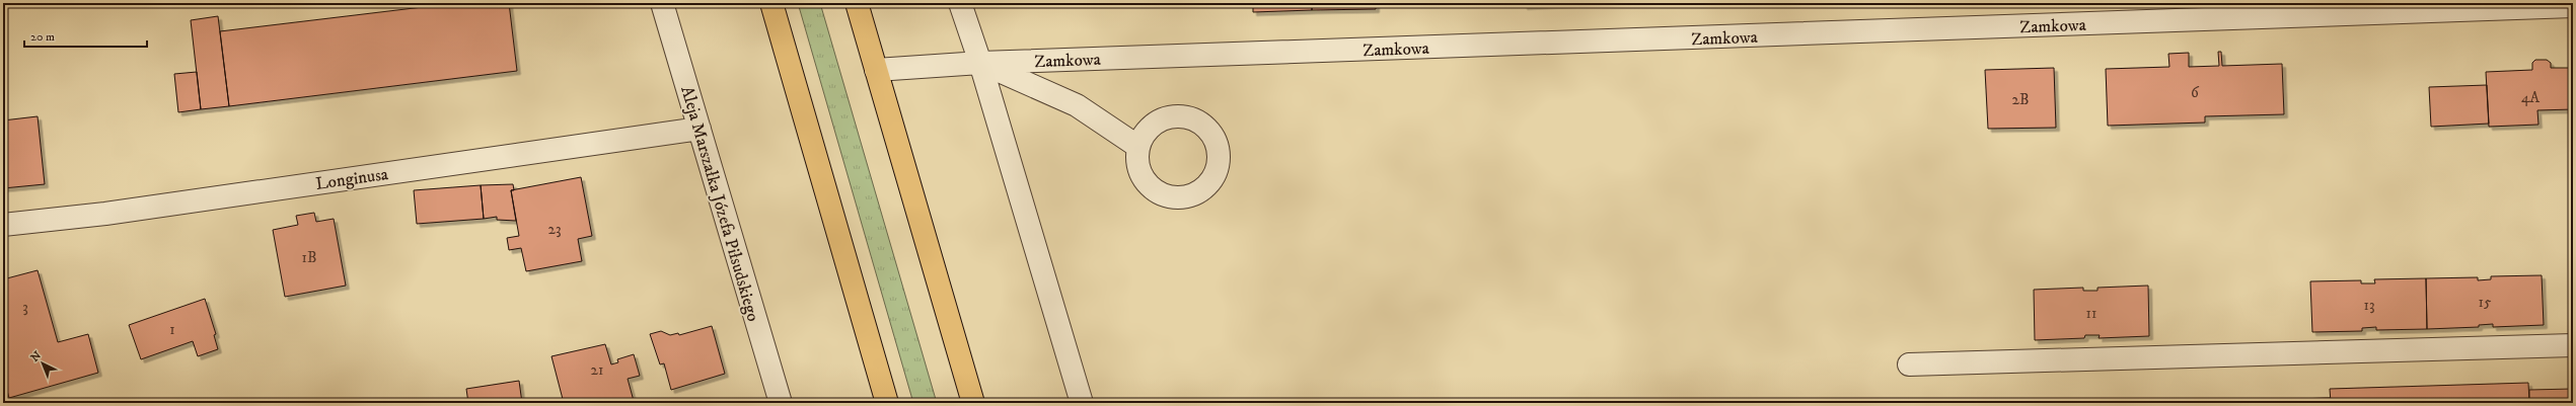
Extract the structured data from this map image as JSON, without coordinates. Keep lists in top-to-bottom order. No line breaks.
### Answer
{"streets":{"street":["Zamkowa","Longinusa","Aleja Marszałka Józefa Piłsudskiego"]},"crossings":[["Longinusa","Aleja Marszałka Józefa Piłsudskiego"]],"house_numbers":["6","4A","2B","23","1B","15","13","3","11","1","21"],"scale_bar":"20 m","north":"top left"}
